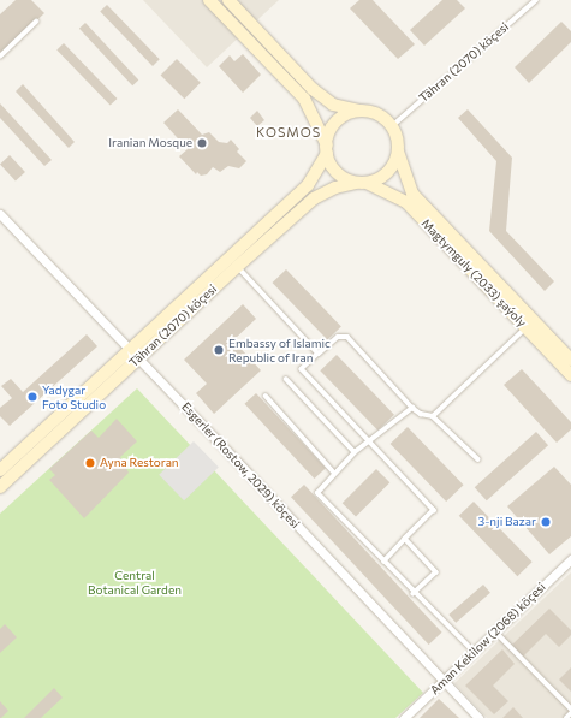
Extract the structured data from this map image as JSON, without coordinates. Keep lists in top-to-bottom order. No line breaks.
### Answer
{"streets":{"main road":["Tähran (2070) köçesi","Magtymguly (2033) şaýoly"],"street":["Esgerler (Rostow, 2029) köçesi","Aman Kekilow (2068) köçesi"]},"crossings":[["Tähran (2070) köçesi","Magtymguly (2033) şaýoly"],["Tähran (2070) köçesi","Esgerler (Rostow, 2029) köçesi"],["Esgerler (Rostow, 2029) köçesi","Aman Kekilow (2068) köçesi"]],"districts":["KOSMOS"],"parks":["Central Botanical Garden"],"places":["Iranian Mosque","Embassy of Islamic Republic of Iran","Yadygar Foto Studio","Ayna Restoran","3-nji Bazar"]}
